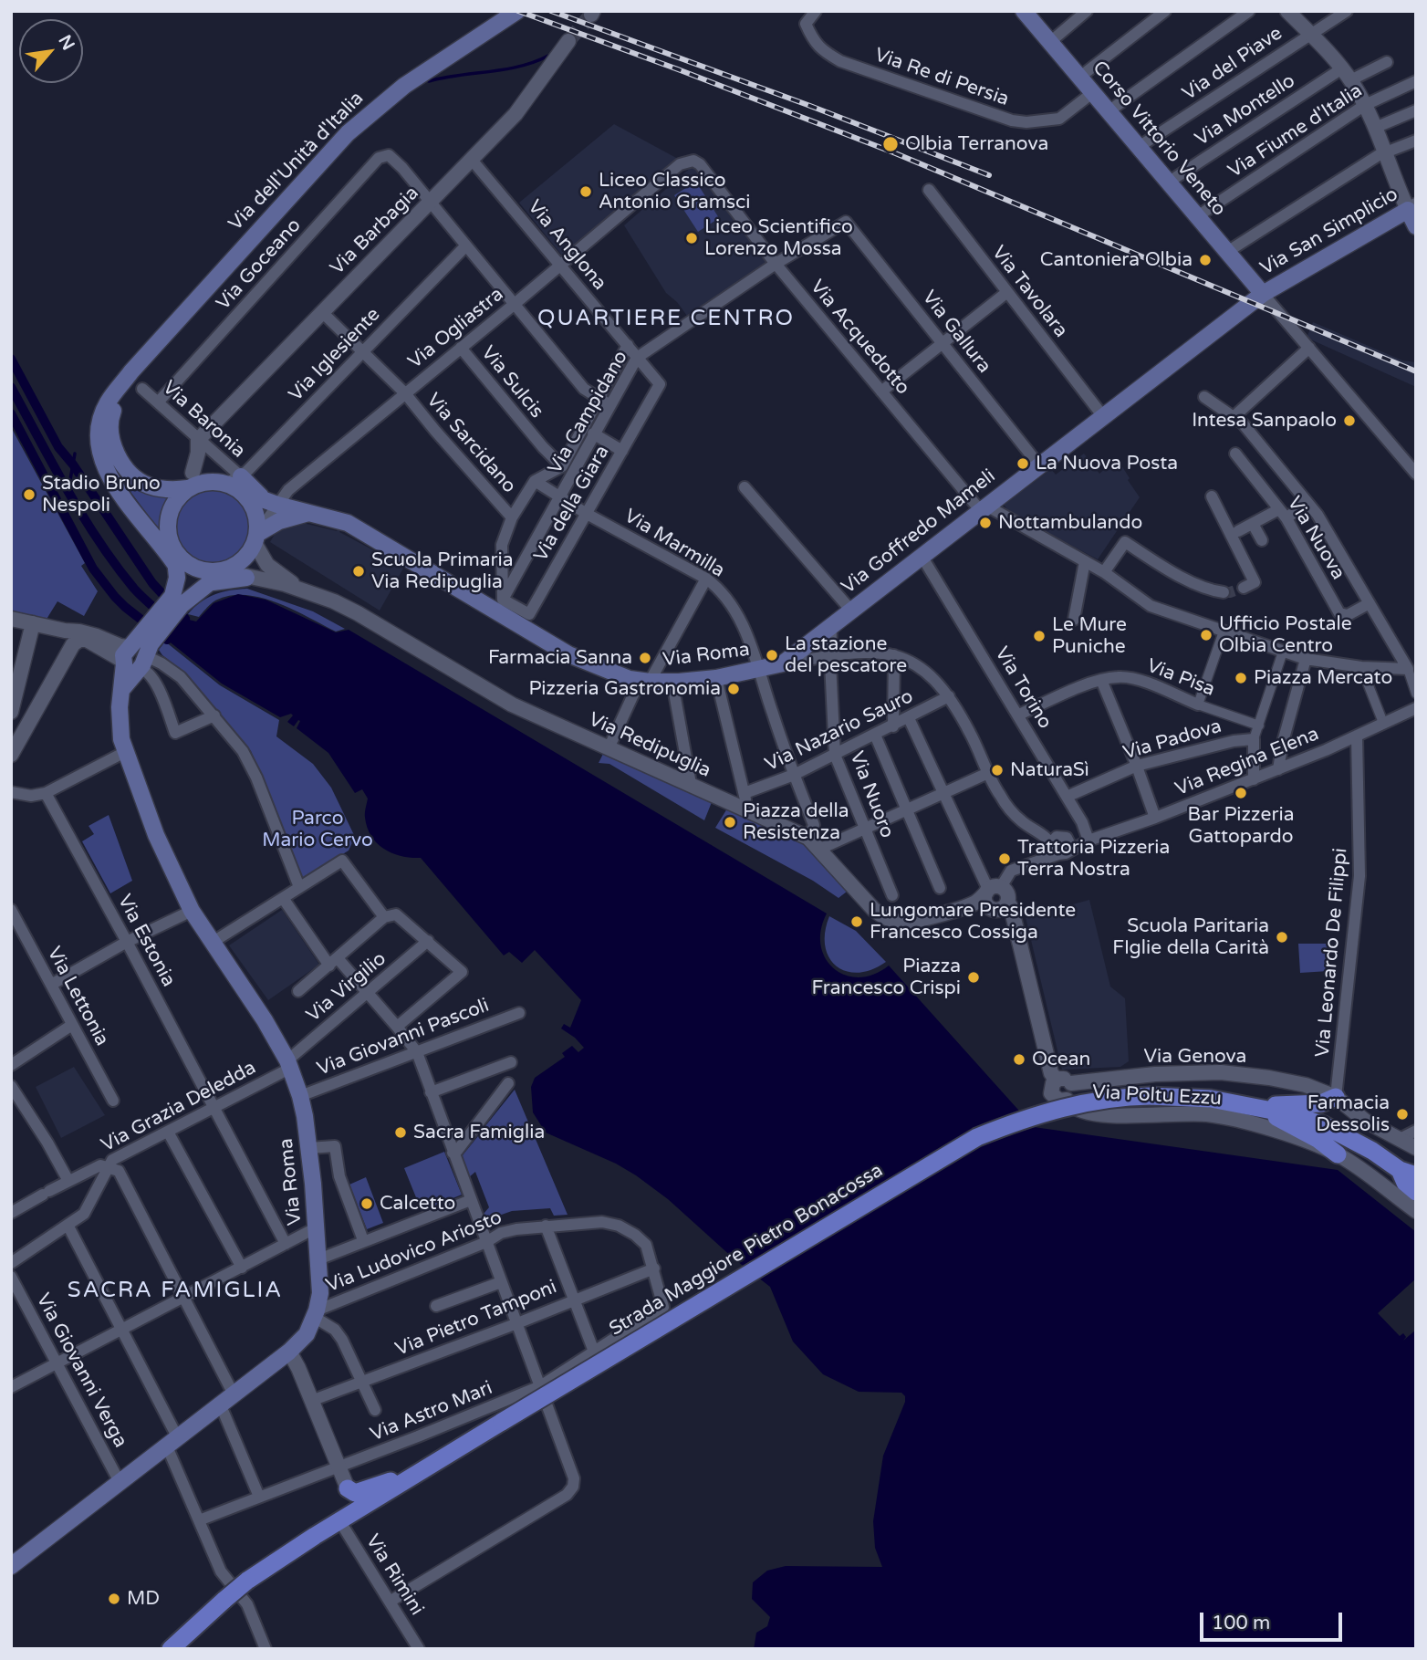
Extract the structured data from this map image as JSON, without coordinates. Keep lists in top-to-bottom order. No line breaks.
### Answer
{"streets":{"main road":["Corso Vittorio Veneto","Via dell'Unità d'Italia","Via San Simplicio","Via Goffredo Mameli","Via Roma","Strada Maggiore Pietro Bonacossa"],"street":["Via del Piave","Via Re di Persia","Via Montello","Via Fiume d'Italia","Via Barbagia","Via Anglona","Via Goceano","Via Tavolara","Via Ogliastra","Via Gallura","Via Acquedotto","Via Iglesiente","Via Sulcis","Via Campidano","Via Baronia","Via Sarcidano","Via della Giara","Via Nuova","Via Marmilla","Via Pisa","Via Torino","Via Nazario Sauro","Via Padova","Via Redipuglia","Via Regina Elena","Via Nuoro","Via Estonia","Via Leonardo De Filippi","Via Virgilio","Via Lettonia","Via Giovanni Pascoli","Via Genova","Via Poltu Ezzu","Via Grazia Deledda","Via Ludovico Ariosto","Via Pietro Tamponi","Via Giovanni Verga","Via Astro Mari","Via Rimini"]},"crossings":[["Via del Piave","Corso Vittorio Veneto"],["Via Re di Persia","Corso Vittorio Veneto"],["Via Montello","Corso Vittorio Veneto"],["Via Fiume d'Italia","Corso Vittorio Veneto"],["Corso Vittorio Veneto","Via San Simplicio"],["Corso Vittorio Veneto","Via Goffredo Mameli"],["Via dell'Unità d'Italia","Via Ogliastra"],["Via dell'Unità d'Italia","Via Iglesiente"],["Via dell'Unità d'Italia","Via Baronia"],["Via dell'Unità d'Italia","Via Roma"],["Via dell'Unità d'Italia","Via Redipuglia"],["Via Barbagia","Via Anglona"],["Via Barbagia","Via Goceano"],["Via Barbagia","Via Baronia"],["Via Barbagia","Via Sarcidano"],["Via San Simplicio","Via Goffredo Mameli"],["Via Anglona","Via Ogliastra"],["Via Anglona","Via Campidano"],["Via Anglona","Via della Giara"],["Via Goceano","Via Baronia"],["Via Tavolara","Via Goffredo Mameli"],["Via Ogliastra","Via Acquedotto"],["Via Ogliastra","Via Iglesiente"],["Via Ogliastra","Via Sulcis"],["Via Ogliastra","Via Baronia"],["Via Ogliastra","Via Sarcidano"],["Via Ogliastra","Via Roma"],["Via Ogliastra","Via Redipuglia"],["Via Gallura","Via Campidano"],["Via Gallura","Via Goffredo Mameli"],["Via Acquedotto","Via Campidano"],["Via Acquedotto","Via Goffredo Mameli"],["Via Iglesiente","Via Baronia"],["Via Iglesiente","Via Sarcidano"],["Via Iglesiente","Via Roma"],["Via Iglesiente","Via Redipuglia"],["Via Sulcis","Via Campidano"],["Via Campidano","Via Sarcidano"],["Via Campidano","Via della Giara"],["Via Campidano","Via Marmilla"],["Via Campidano","Via Roma"],["Via Baronia","Via Roma"],["Via Baronia","Via Redipuglia"],["Via della Giara","Via Marmilla"],["Via della Giara","Via Roma"],["Via Goffredo Mameli","Via Roma"],["Via Goffredo Mameli","Via Torino"],["Via Goffredo Mameli","Via Nuoro"],["Via Marmilla","Via Roma"],["Via Marmilla","Via Nazario Sauro"],["Via Marmilla","Via Redipuglia"],["Via Roma","Via Nazario Sauro"],["Via Roma","Via Redipuglia"],["Via Roma","Via Regina Elena"],["Via Roma","Via Nuoro"],["Via Roma","Via Virgilio"],["Via Roma","Via Giovanni Pascoli"],["Via Roma","Via Grazia Deledda"],["Via Roma","Via Ludovico Ariosto"],["Via Roma","Via Giovanni Verga"],["Via Pisa","Via Torino"],["Via Torino","Via Padova"],["Via Torino","Via Regina Elena"],["Via Nazario Sauro","Via Nuoro"],["Via Redipuglia","Via Regina Elena"],["Via Regina Elena","Via Leonardo De Filippi"],["Via Estonia","Via Grazia Deledda"],["Via Leonardo De Filippi","Via Genova"],["Via Virgilio","Via Grazia Deledda"],["Via Genova","Via Poltu Ezzu"],["Strada Maggiore Pietro Bonacossa","Via Rimini"],["Via Ludovico Ariosto","Via Pietro Tamponi"],["Via Ludovico Ariosto","Via Astro Mari"]],"districts":["QUARTIERE CENTRO","SACRA FAMIGLIA"],"parks":["Parco Mario Cervo"],"places":["Olbia Terranova","Liceo Classico Antonio Gramsci","Liceo Scientifico Lorenzo Mossa","Cantoniera Olbia","Intesa Sanpaolo","La Nuova Posta","Stadio Bruno Nespoli","Nottambulando","Scuola Primaria Via Redipuglia","Ufficio Postale Olbia Centro","Le Mure Puniche","La stazione del pescatore","Farmacia Sanna","Piazza Mercato","Pizzeria Gastronomia","NaturaSì","Bar Pizzeria Gattopardo","Piazza della Resistenza","Trattoria Pizzeria Terra Nostra","Lungomare Presidente Francesco Cossiga","Scuola Paritaria FIglie della Carità","Piazza Francesco Crispi","Ocean","Farmacia Dessolis","Sacra Famiglia","Calcetto","MD"],"scale_bar":"100 m","north":"top right"}
